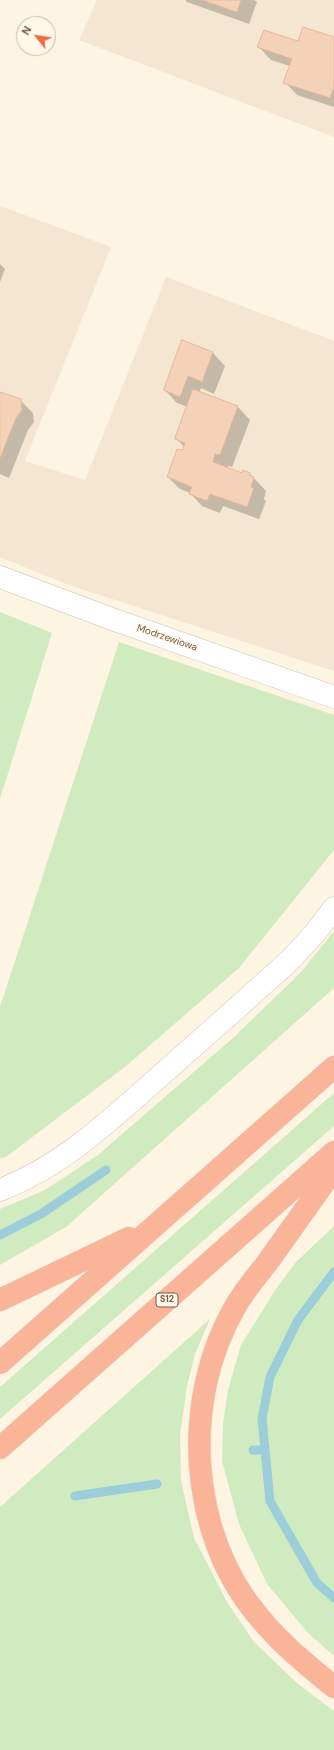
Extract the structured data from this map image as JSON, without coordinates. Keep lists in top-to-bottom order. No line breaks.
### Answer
{"streets":{"highway":["S12"],"street":["Modrzewiowa"]},"north":"top left"}
